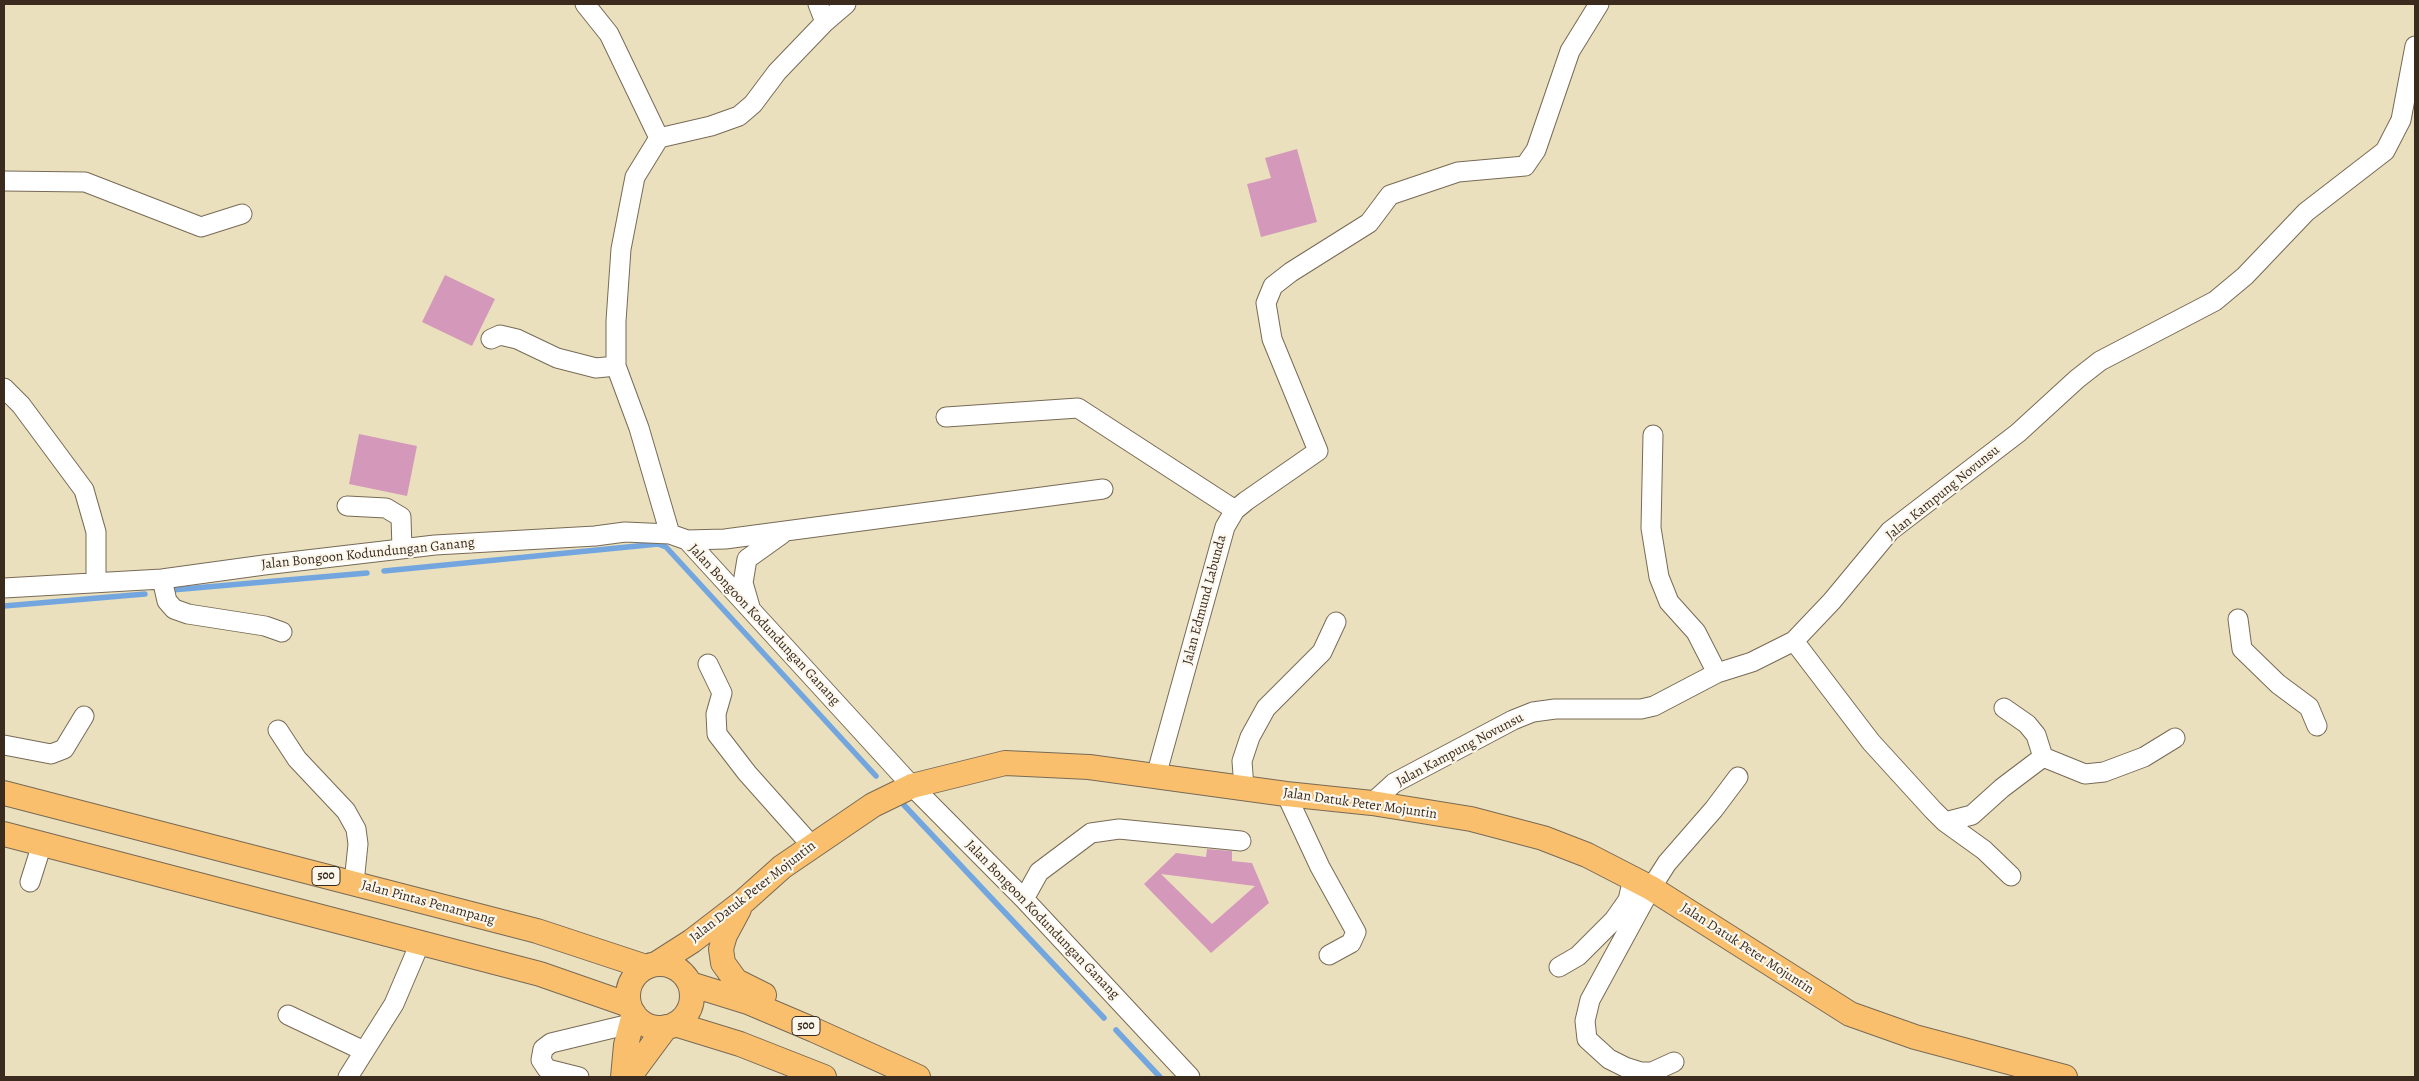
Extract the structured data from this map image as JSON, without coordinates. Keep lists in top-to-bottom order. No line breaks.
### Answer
{"streets":{"main road":["Jalan Datuk Peter Mojuntin","500","Jalan Pintas Penampang"],"street":["Jalan Kampung Novunsu","Jalan Bongoon Kodundungan Ganang","Jalan Edmund Labunda"]},"crossings":[["Jalan Kampung Novunsu","Jalan Datuk Peter Mojuntin"],["Jalan Bongoon Kodundungan Ganang","Jalan Datuk Peter Mojuntin"],["Jalan Edmund Labunda","Jalan Datuk Peter Mojuntin"],["Jalan Datuk Peter Mojuntin","500"],["Jalan Datuk Peter Mojuntin","Jalan Pintas Penampang"],["500","Jalan Pintas Penampang"]]}
